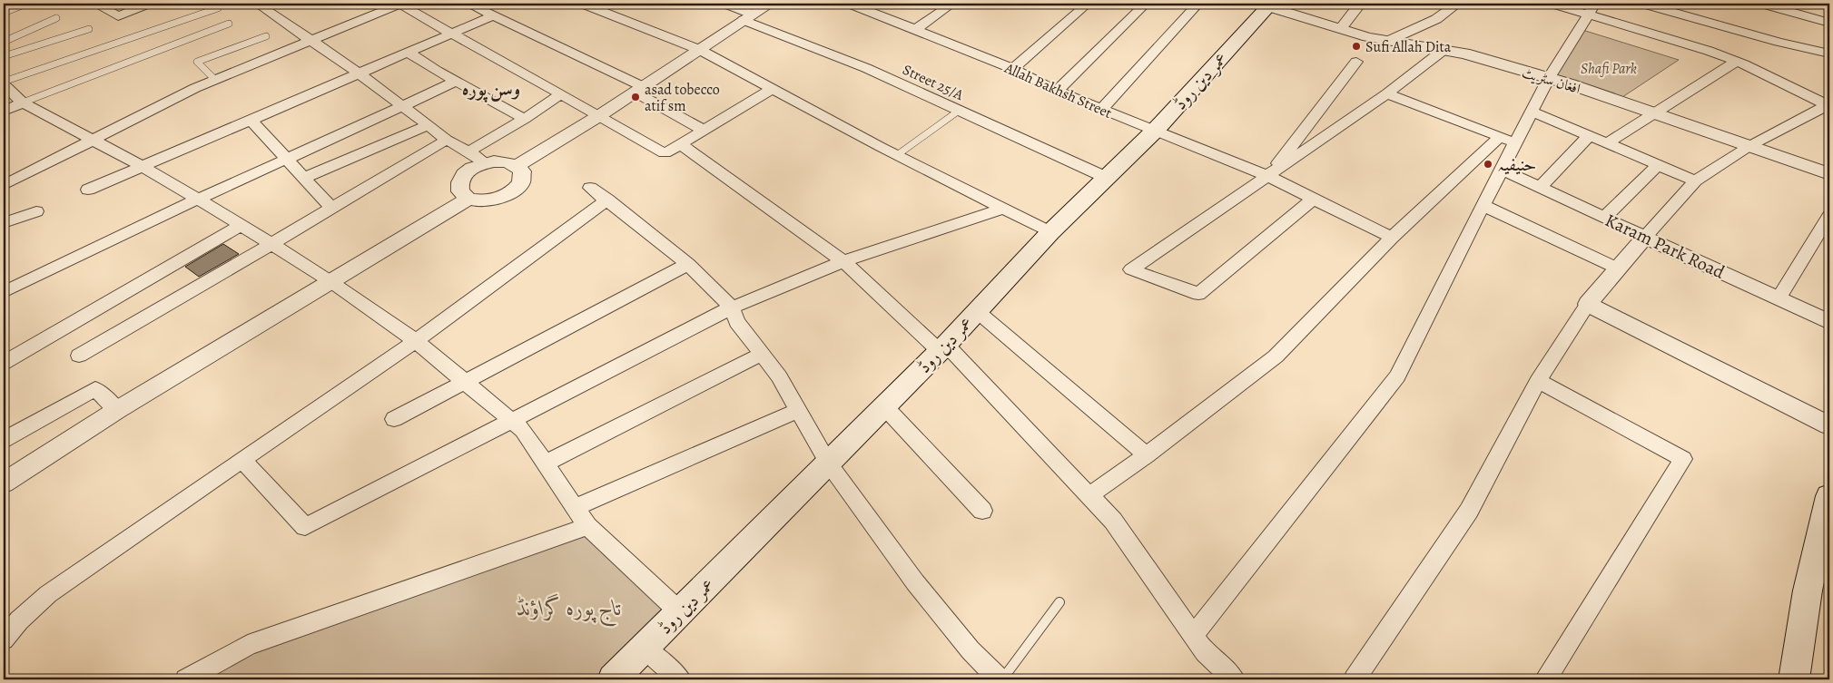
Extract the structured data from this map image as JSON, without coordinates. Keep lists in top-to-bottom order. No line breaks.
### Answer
{"streets":{"main road":["عمر دین روڈ"],"street":["افغان سٹریٹ","Street 25/A","Allah Bakhsh Street","Karam Park Road"]},"crossings":[["افغان سٹریٹ","عمر دین روڈ"],["عمر دین روڈ","Street 25/A"],["عمر دین روڈ","Allah Bakhsh Street"]],"districts":["وسن پورہ"],"parks":["Shafi Park","تاج پورہ گراؤنڈ"],"places":["Sufi Allah Dita","asad tobecco atif sm","حنیفیہ"]}
